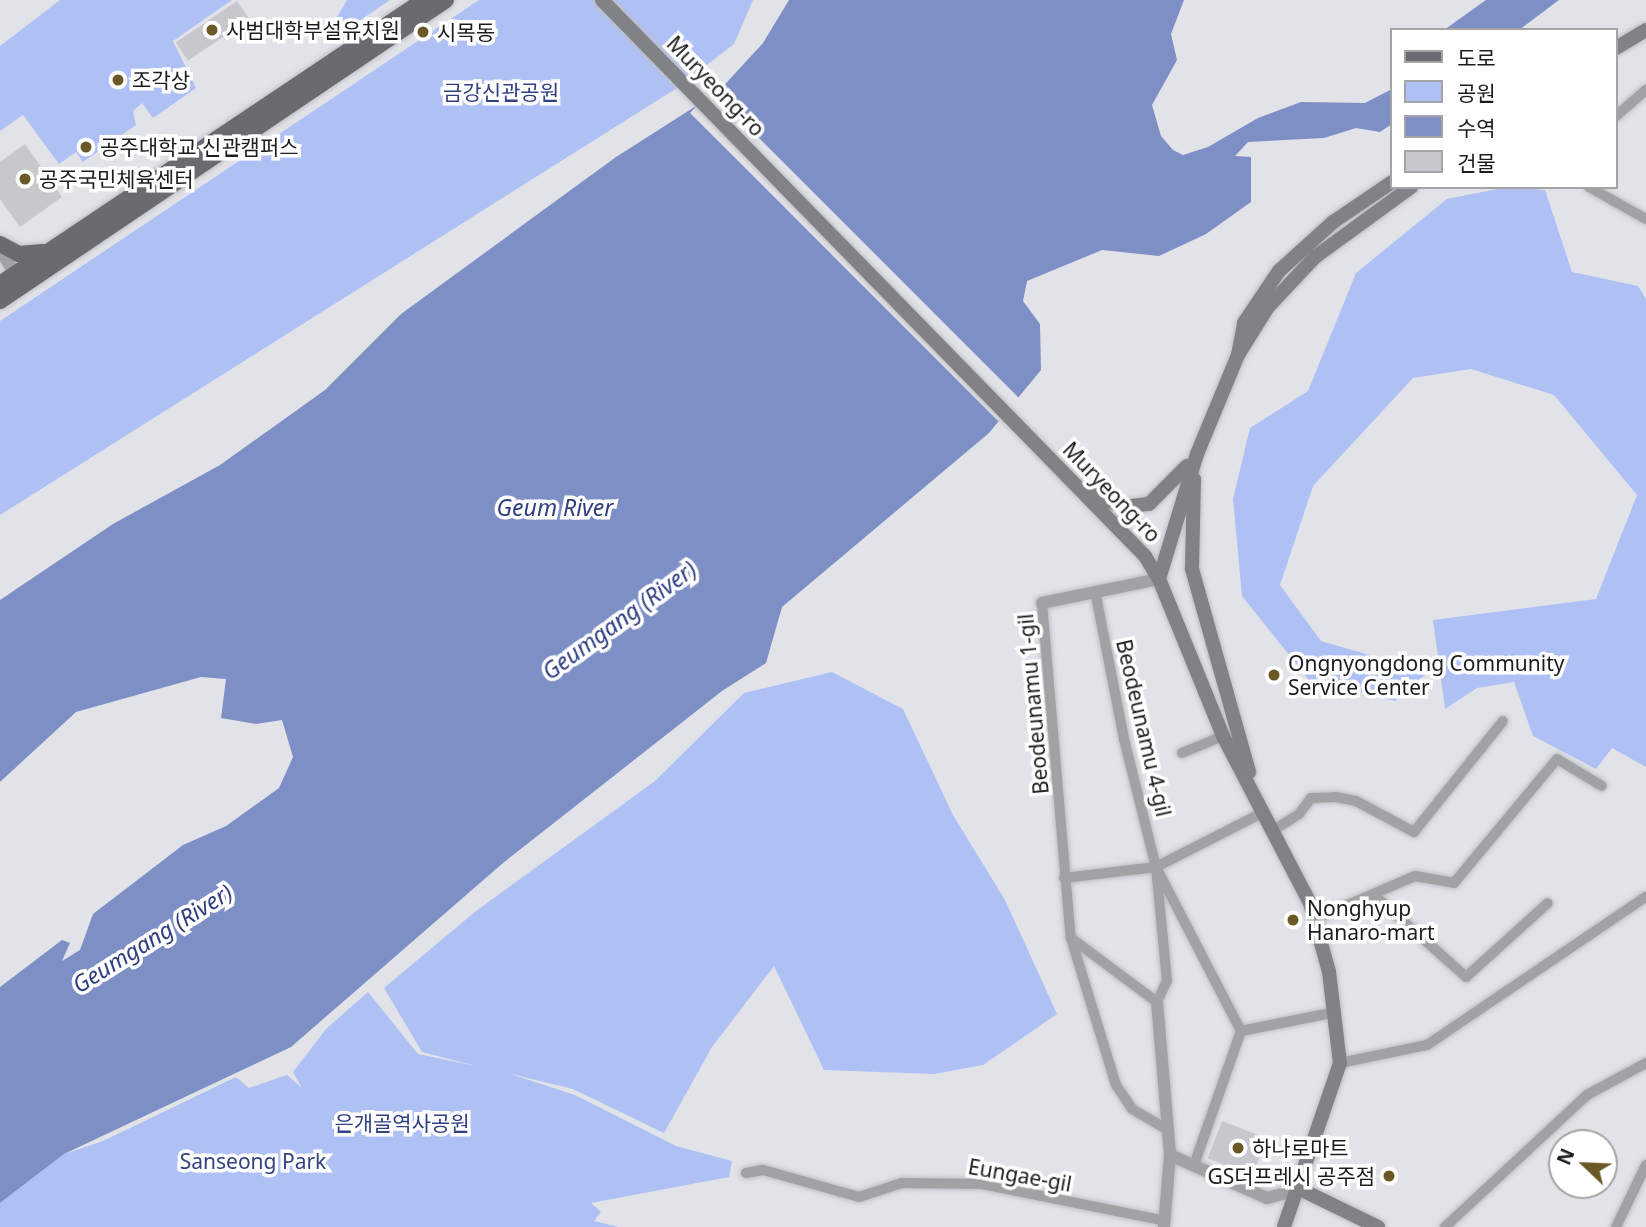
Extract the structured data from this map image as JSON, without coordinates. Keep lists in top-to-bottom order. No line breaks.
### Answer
{"streets":{"main road":["Muryeong-ro"],"street":["Beodeunamu 1-gil","Beodeunamu 4-gil","Eungae-gil"]},"crossings":[["Muryeong-ro","Beodeunamu 1-gil"],["Beodeunamu 1-gil","Beodeunamu 4-gil"]],"water":["Geum River","Geumgang (River)"],"parks":["금강신관공원","은개골역사공원","Sanseong Park"],"places":["사범대학부설유치원","시목동","조각상","공주대학교 신관캠퍼스","공주국민체육센터","Ongnyongdong Community Service Center","Nonghyup Hanaro-mart","하나로마트","GS더프레시 공주점"],"legend":["도로","공원","수역","건물"],"north":"top left"}
